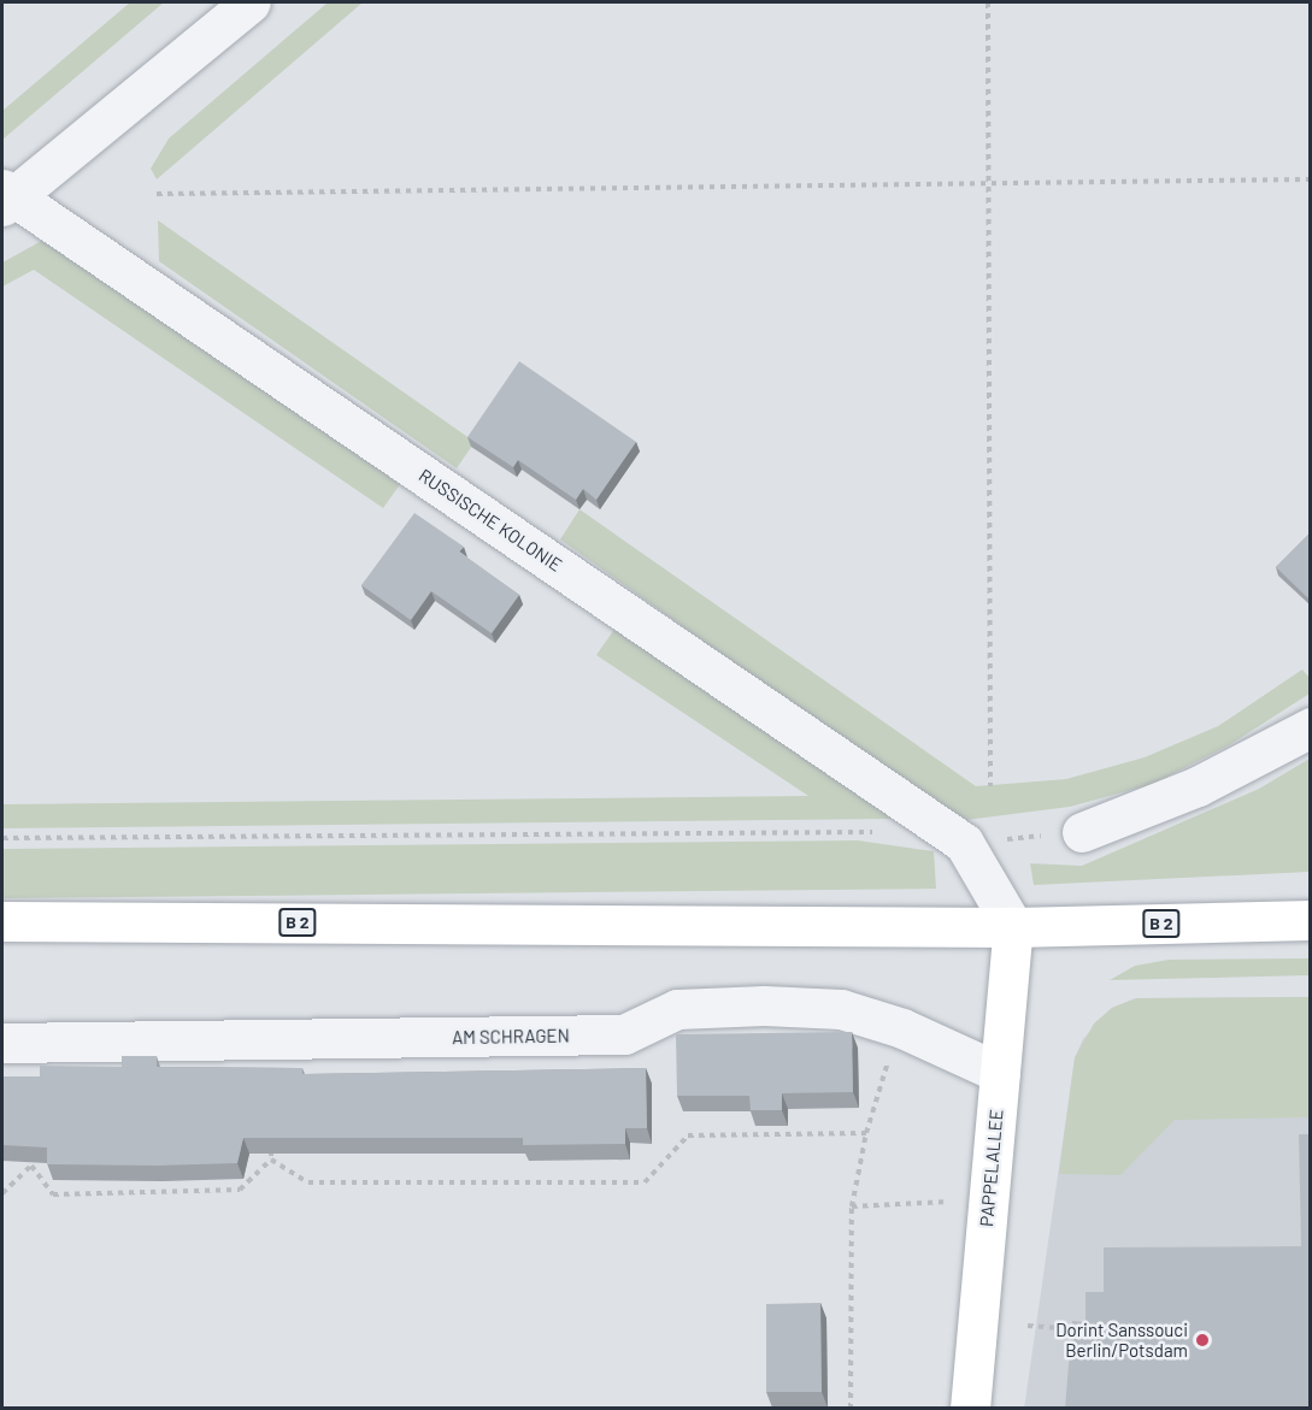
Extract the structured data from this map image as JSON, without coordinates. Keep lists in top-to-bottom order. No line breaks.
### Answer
{"streets":{"main road":["B 2","PAPPELALLEE"],"street":["RUSSISCHE KOLONIE","AM SCHRAGEN"]},"crossings":[["RUSSISCHE KOLONIE","B 2"],["RUSSISCHE KOLONIE","PAPPELALLEE"],["B 2","PAPPELALLEE"],["AM SCHRAGEN","PAPPELALLEE"]],"places":["Dorint Sanssouci Berlin/Potsdam"]}
